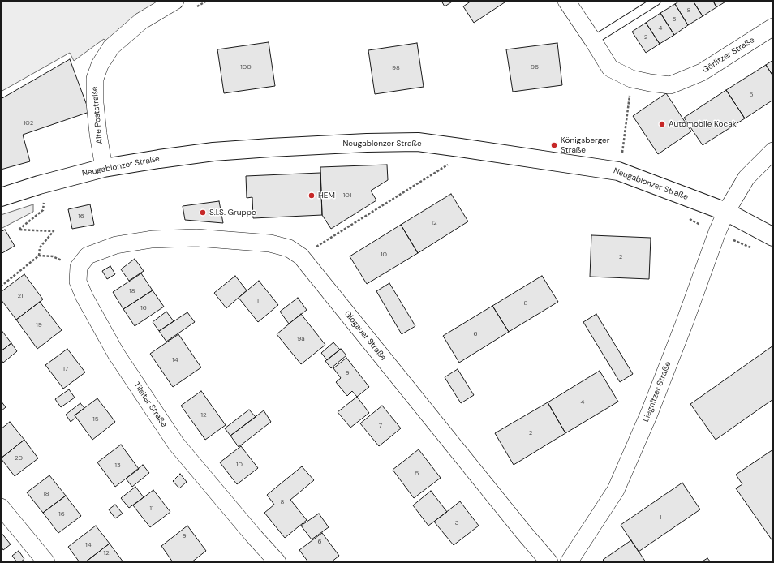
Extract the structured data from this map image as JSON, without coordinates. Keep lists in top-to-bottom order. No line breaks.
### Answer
{"streets":{"street":["Görlitzer Straße","Alte Poststraße","Neugablonzer Straße","Glogauer Straße","Liegnitzer Straße","Tilsiter Straße"]},"crossings":[["Alte Poststraße","Neugablonzer Straße"],["Neugablonzer Straße","Liegnitzer Straße"],["Glogauer Straße","Tilsiter Straße"]],"places":["Automobile Kocak","Königsberger Straße","HEM","S.I.S. Gruppe"],"house_numbers":["8","6","4","2","100","96","98","5","102","101","16","12","10","2","18","21","11","8","16","19","6","9a","14","17","9","4","12","15","7","2","20","10","13","5","18","8","11","16","1","3","9","6","14","12"]}
